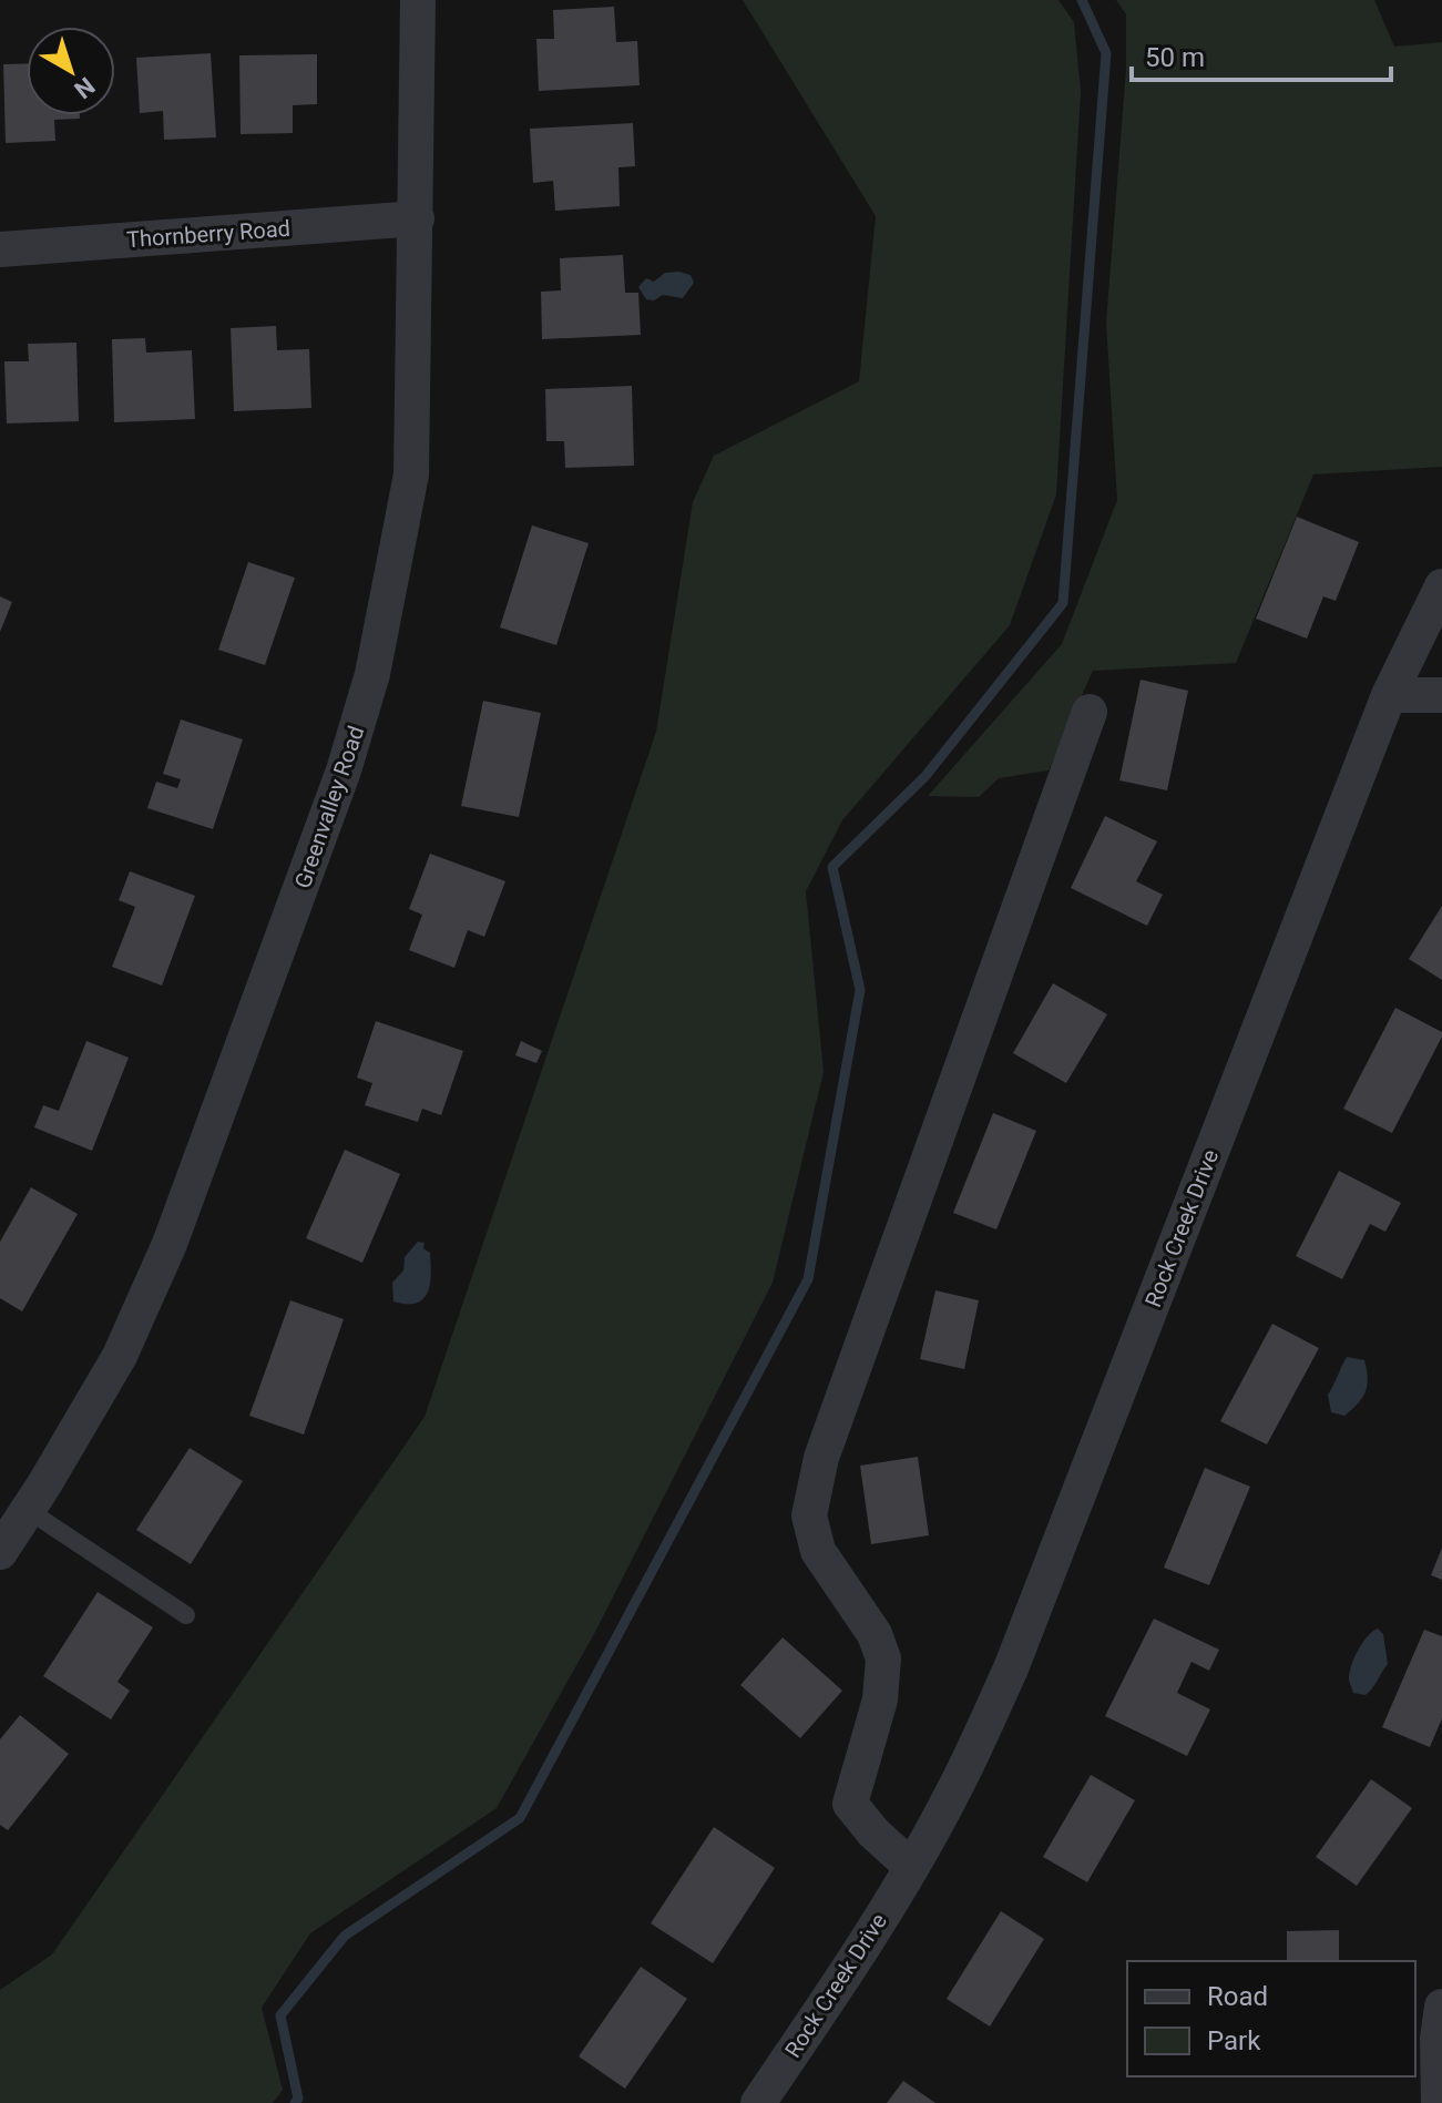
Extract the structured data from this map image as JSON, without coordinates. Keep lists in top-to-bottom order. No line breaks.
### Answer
{"streets":{"street":["Thornberry Road","Greenvalley Road","Rock Creek Drive"]},"crossings":[["Thornberry Road","Greenvalley Road"]],"legend":["Road","Park"],"scale_bar":"50 m","north":"bottom right"}
